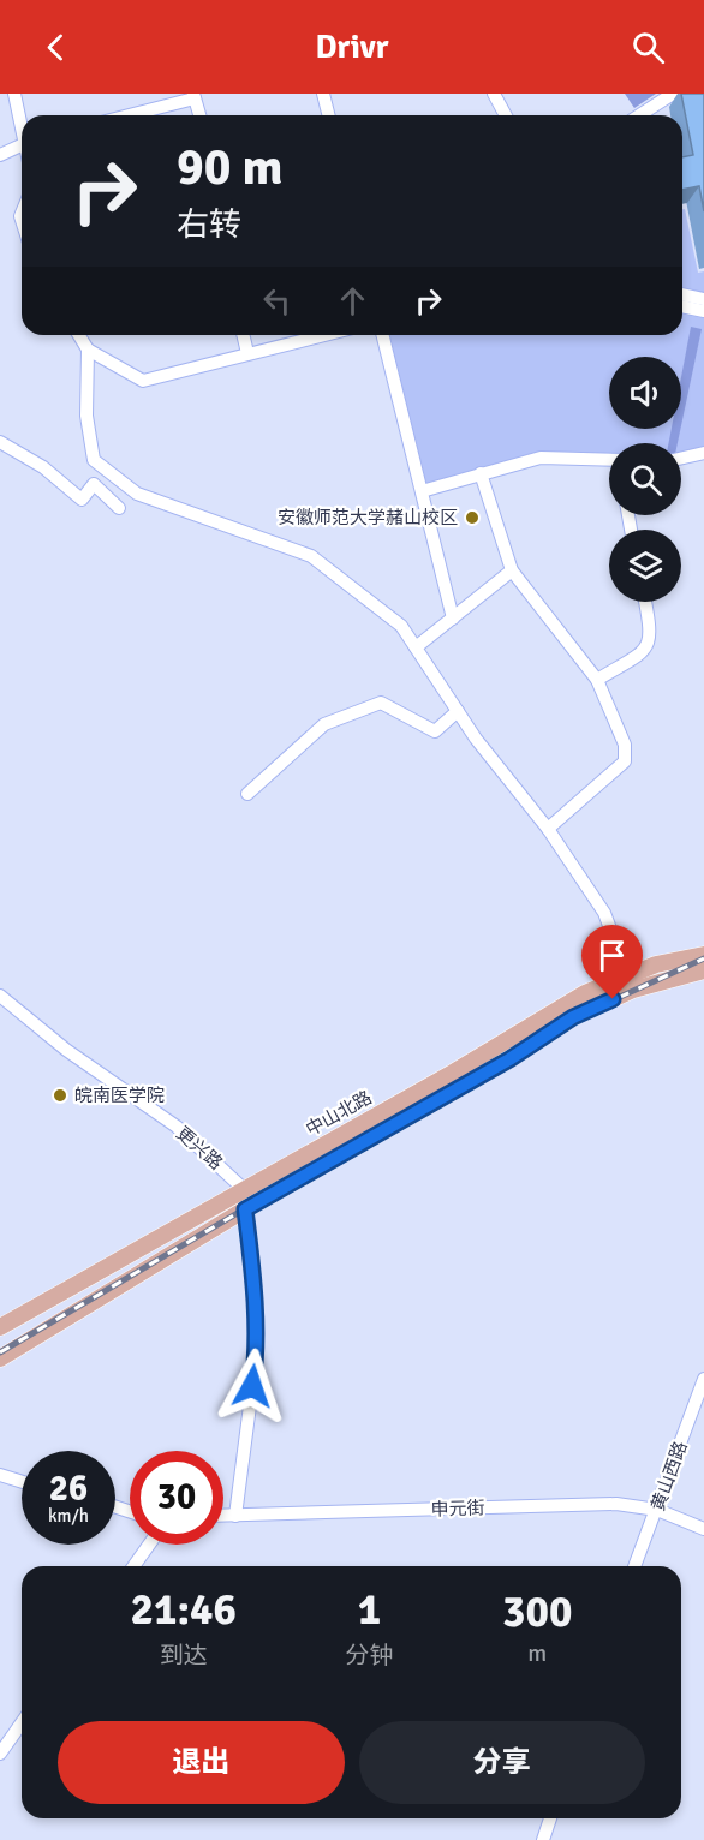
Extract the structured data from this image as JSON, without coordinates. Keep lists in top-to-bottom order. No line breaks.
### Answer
{"streets":{"main road":["中山北路"],"street":["更兴路","黄山西路","申元街"]},"crossings":[["中山北路","更兴路"],["黄山西路","申元街"]],"places":["安徽师范大学赭山校区","皖南医学院"],"page":{"header":"Drivr","turn":["90 m","右转"],"speed":"26 km/h","limit":"30","eta":["21:46","到达","1","分钟","300","m"],"buttons":["退出","分享"]}}
